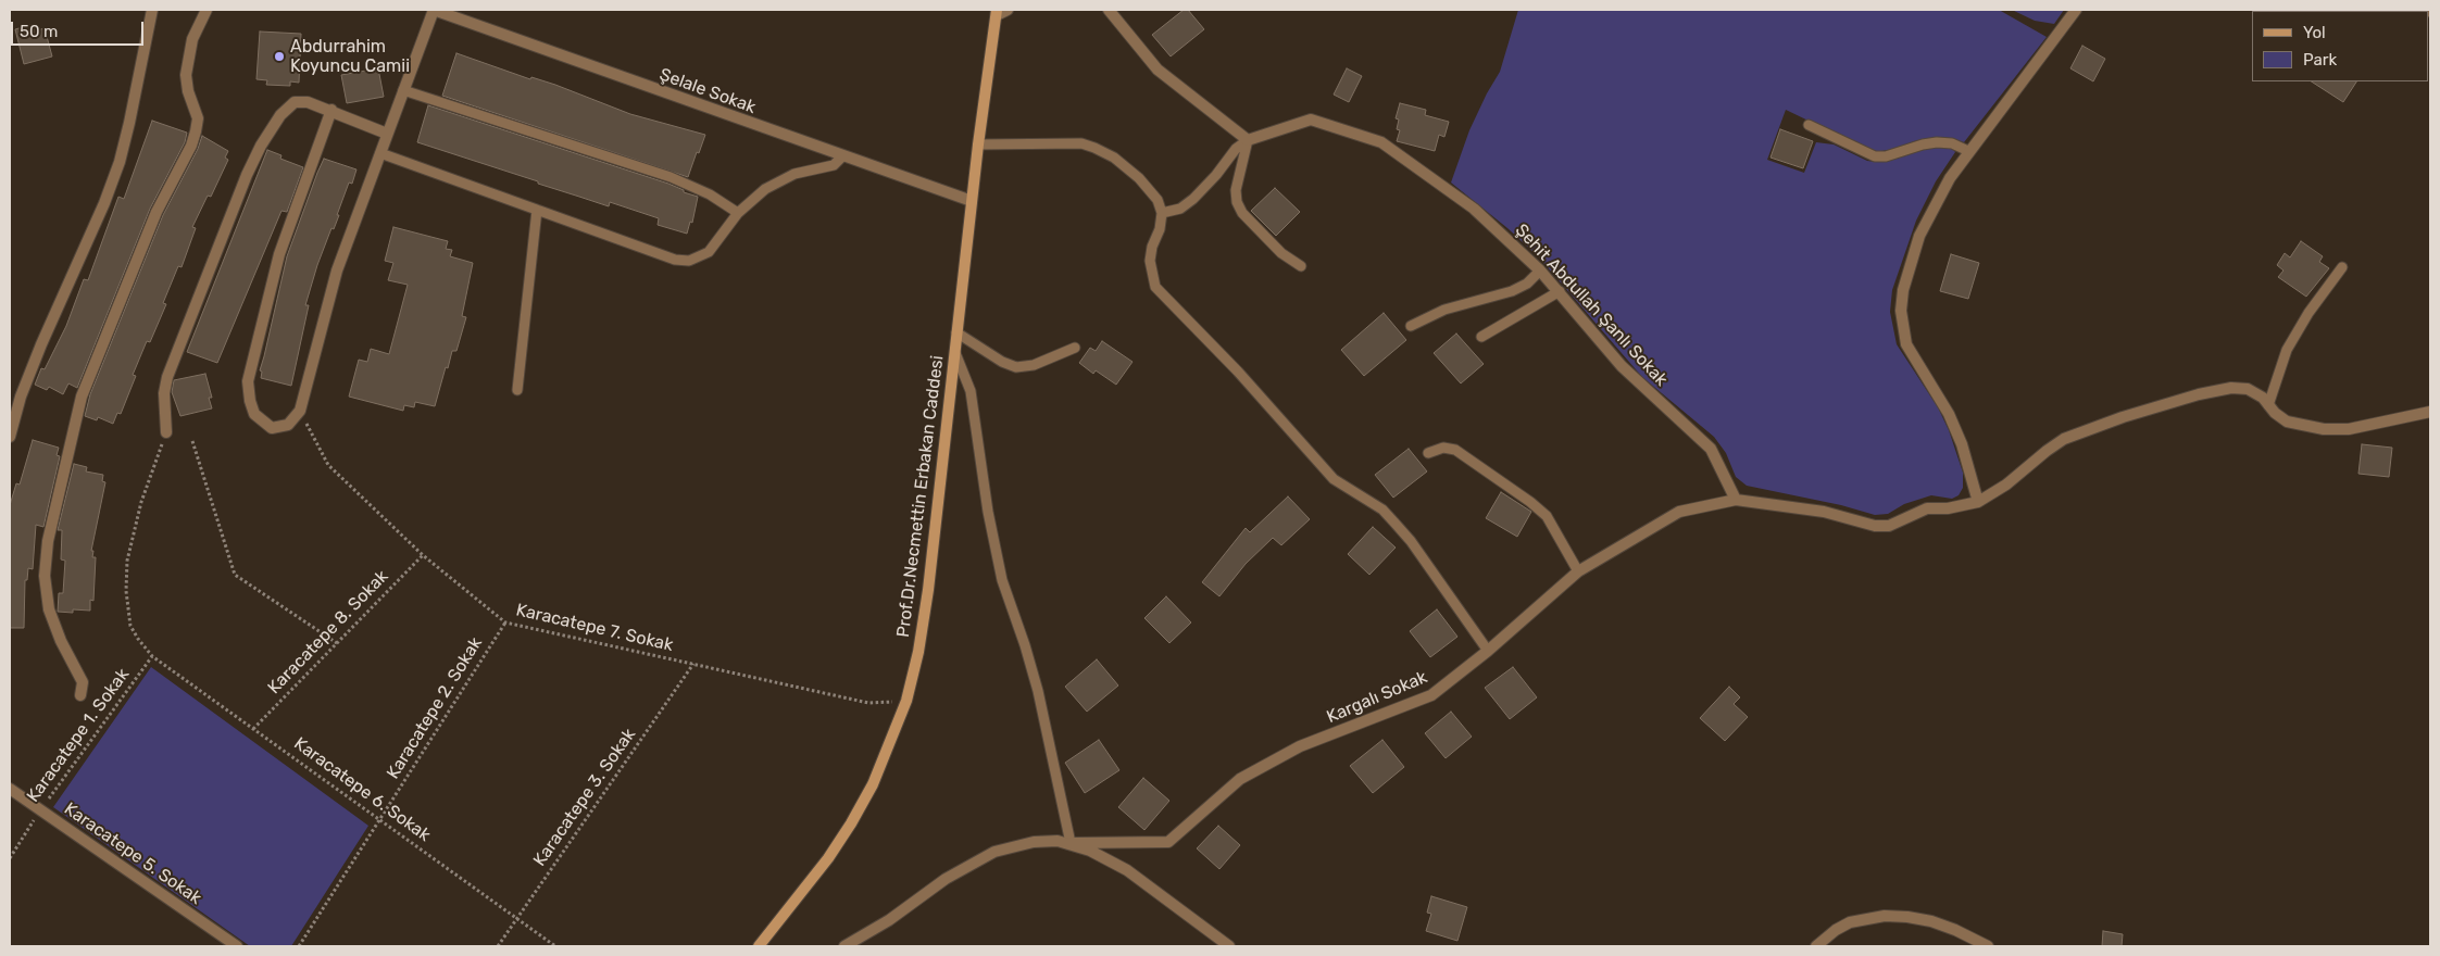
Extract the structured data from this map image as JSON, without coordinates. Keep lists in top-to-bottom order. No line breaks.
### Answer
{"streets":{"main road":["Prof.Dr.Necmettin Erbakan Caddesi"],"street":["Şelale Sokak","Şehit Abdullah Şanlı Sokak","Kargalı Sokak","Karacatepe 5. Sokak"],"path":["Karacatepe 7. Sokak","Karacatepe 8. Sokak","Karacatepe 2. Sokak","Karacatepe 1. Sokak","Karacatepe 6. Sokak","Karacatepe 3. Sokak"]},"crossings":[["Şelale Sokak","Prof.Dr.Necmettin Erbakan Caddesi"],["Şehit Abdullah Şanlı Sokak","Kargalı Sokak"],["Prof.Dr.Necmettin Erbakan Caddesi","Karacatepe 7. Sokak"],["Karacatepe 7. Sokak","Karacatepe 8. Sokak"],["Karacatepe 7. Sokak","Karacatepe 2. Sokak"],["Karacatepe 7. Sokak","Karacatepe 3. Sokak"],["Karacatepe 8. Sokak","Karacatepe 6. Sokak"],["Karacatepe 2. Sokak","Karacatepe 6. Sokak"],["Karacatepe 1. Sokak","Karacatepe 6. Sokak"],["Karacatepe 1. Sokak","Karacatepe 5. Sokak"],["Karacatepe 6. Sokak","Karacatepe 3. Sokak"]],"places":["Abdurrahim Koyuncu Camii"],"legend":["Yol","Park"],"scale_bar":"50 m"}
